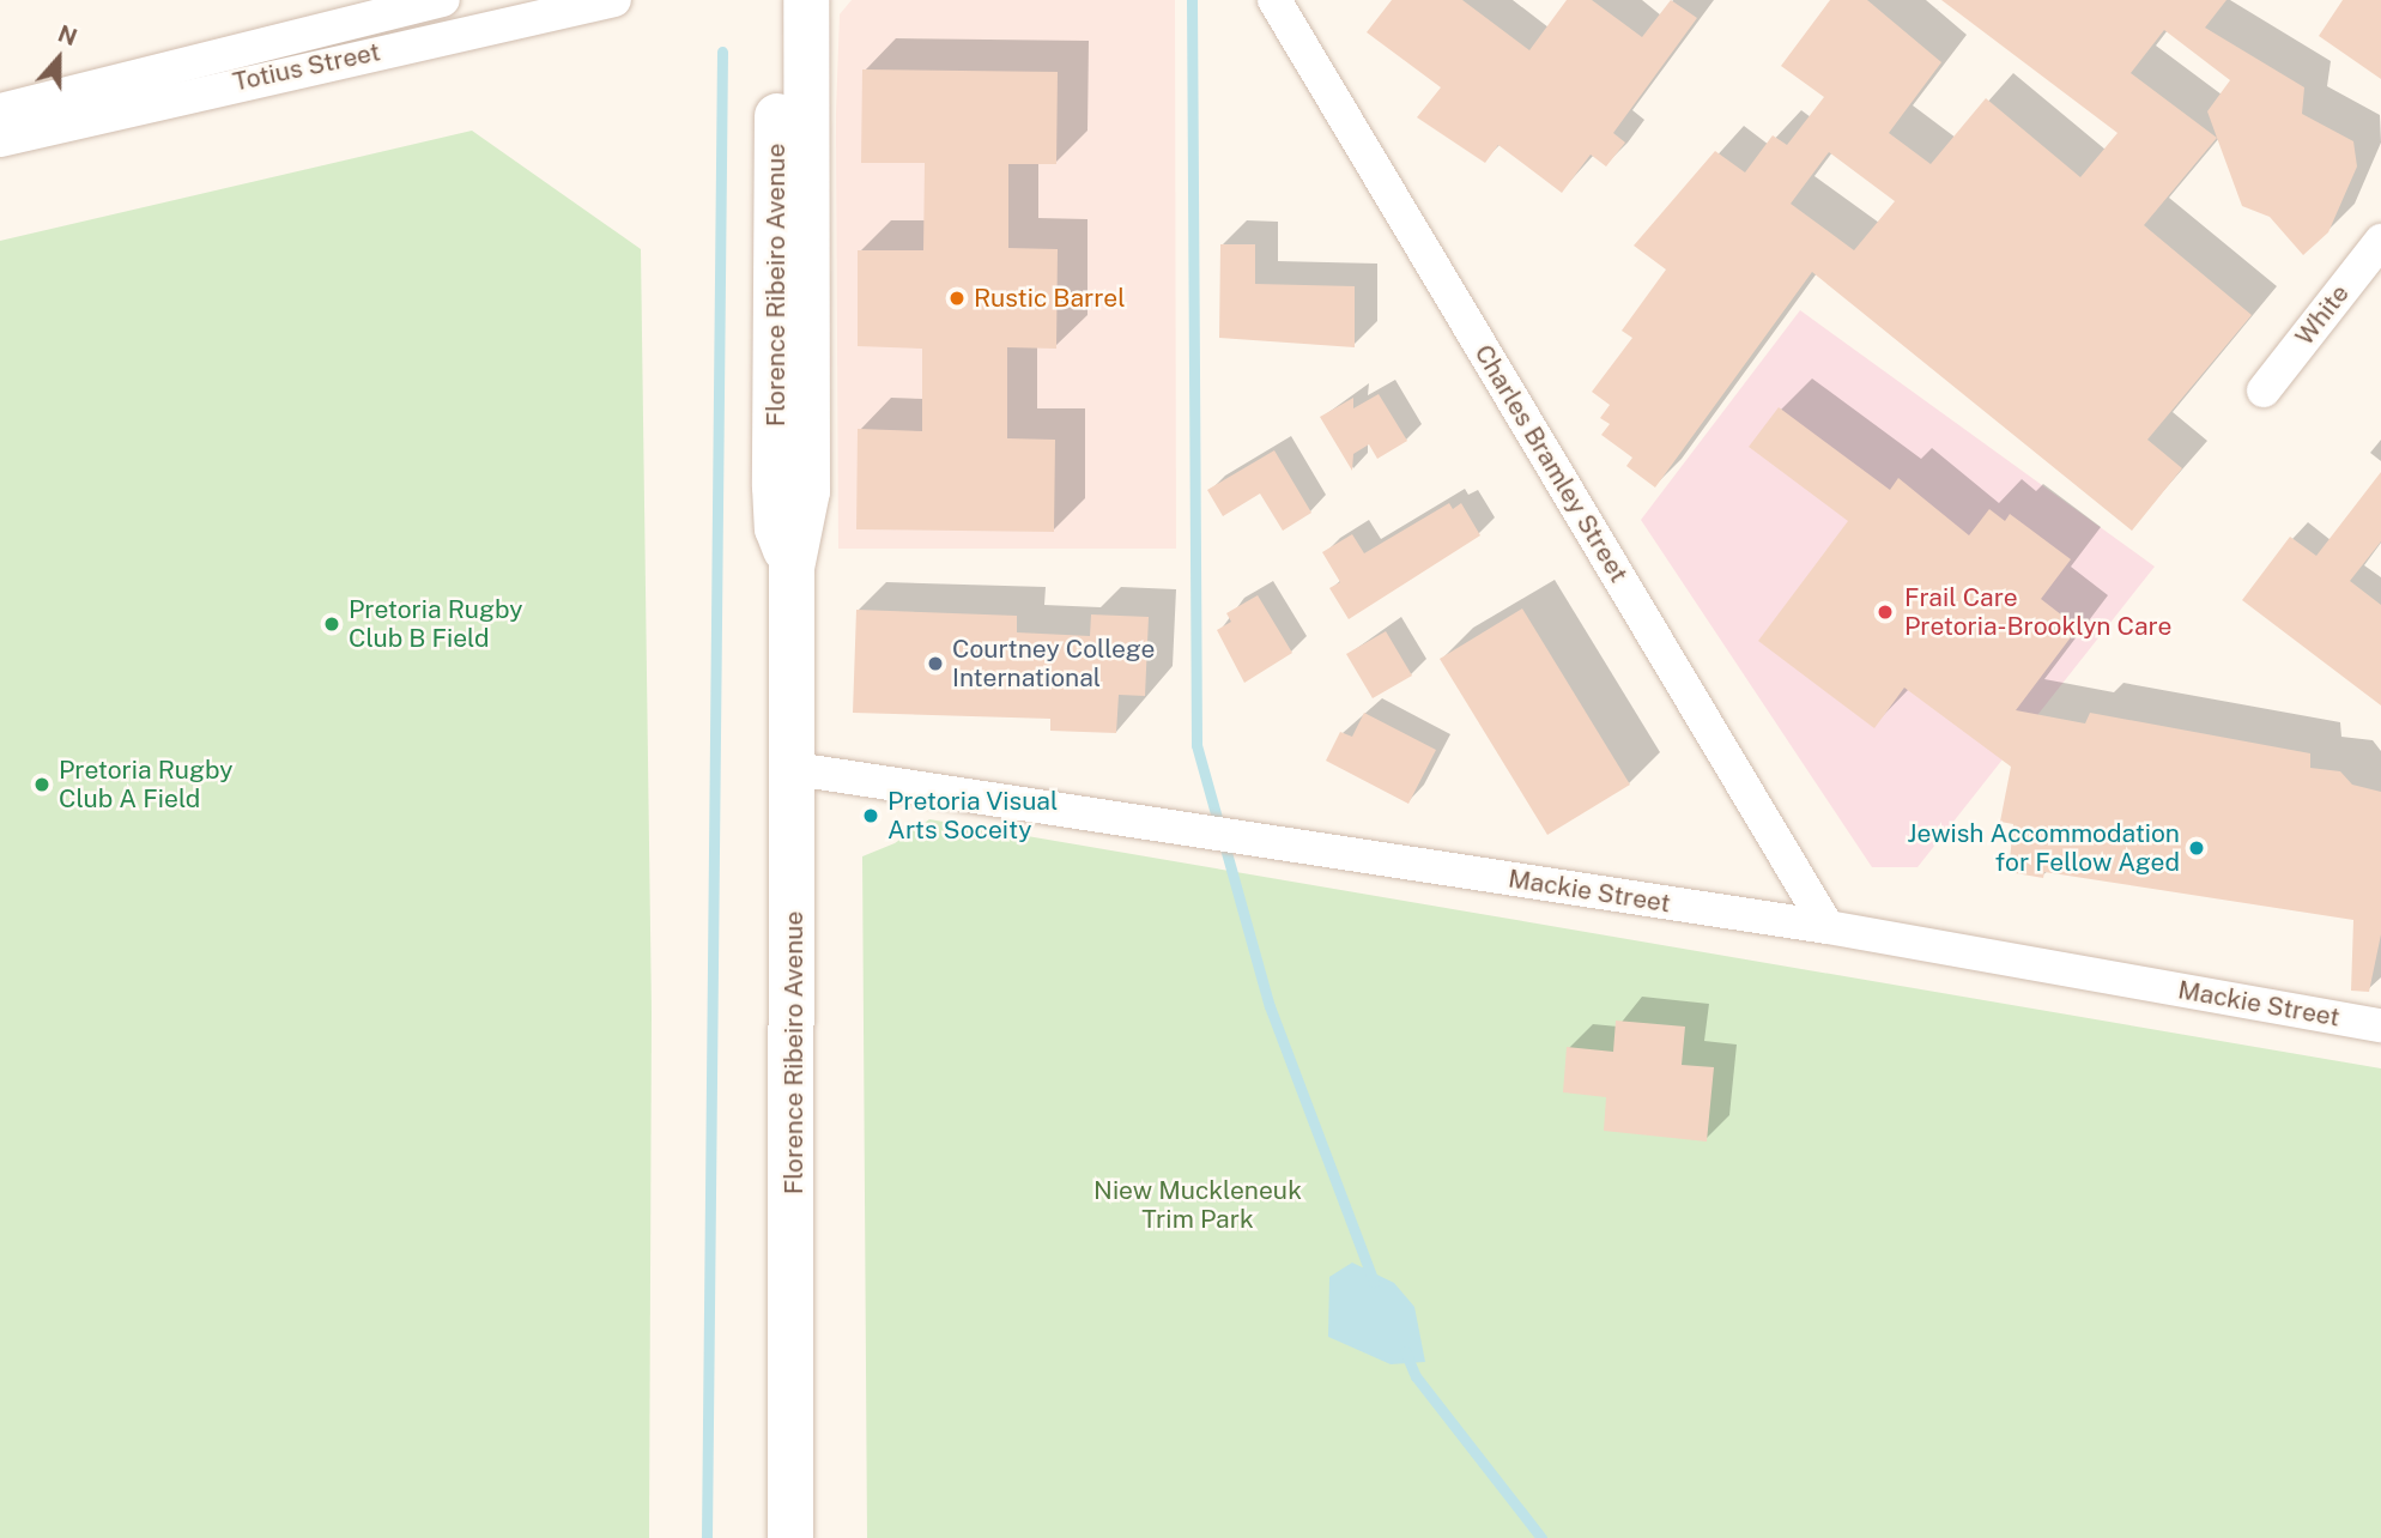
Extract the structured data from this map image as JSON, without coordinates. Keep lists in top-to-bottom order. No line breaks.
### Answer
{"streets":{"main road":["Florence Ribeiro Avenue"],"street":["Totius Street","White","Charles Bramley Street","Mackie Street"]},"crossings":[["Florence Ribeiro Avenue","Mackie Street"],["Charles Bramley Street","Mackie Street"]],"parks":["Niew Muckleneuk Trim Park"],"places":["Rustic Barrel","Frail Care Pretoria-Brooklyn Care","Pretoria Rugby Club B Field","Courtney College International","Pretoria Rugby Club A Field","Pretoria Visual Arts Soceity","Jewish Accommodation for Fellow Aged"],"north":"top"}
